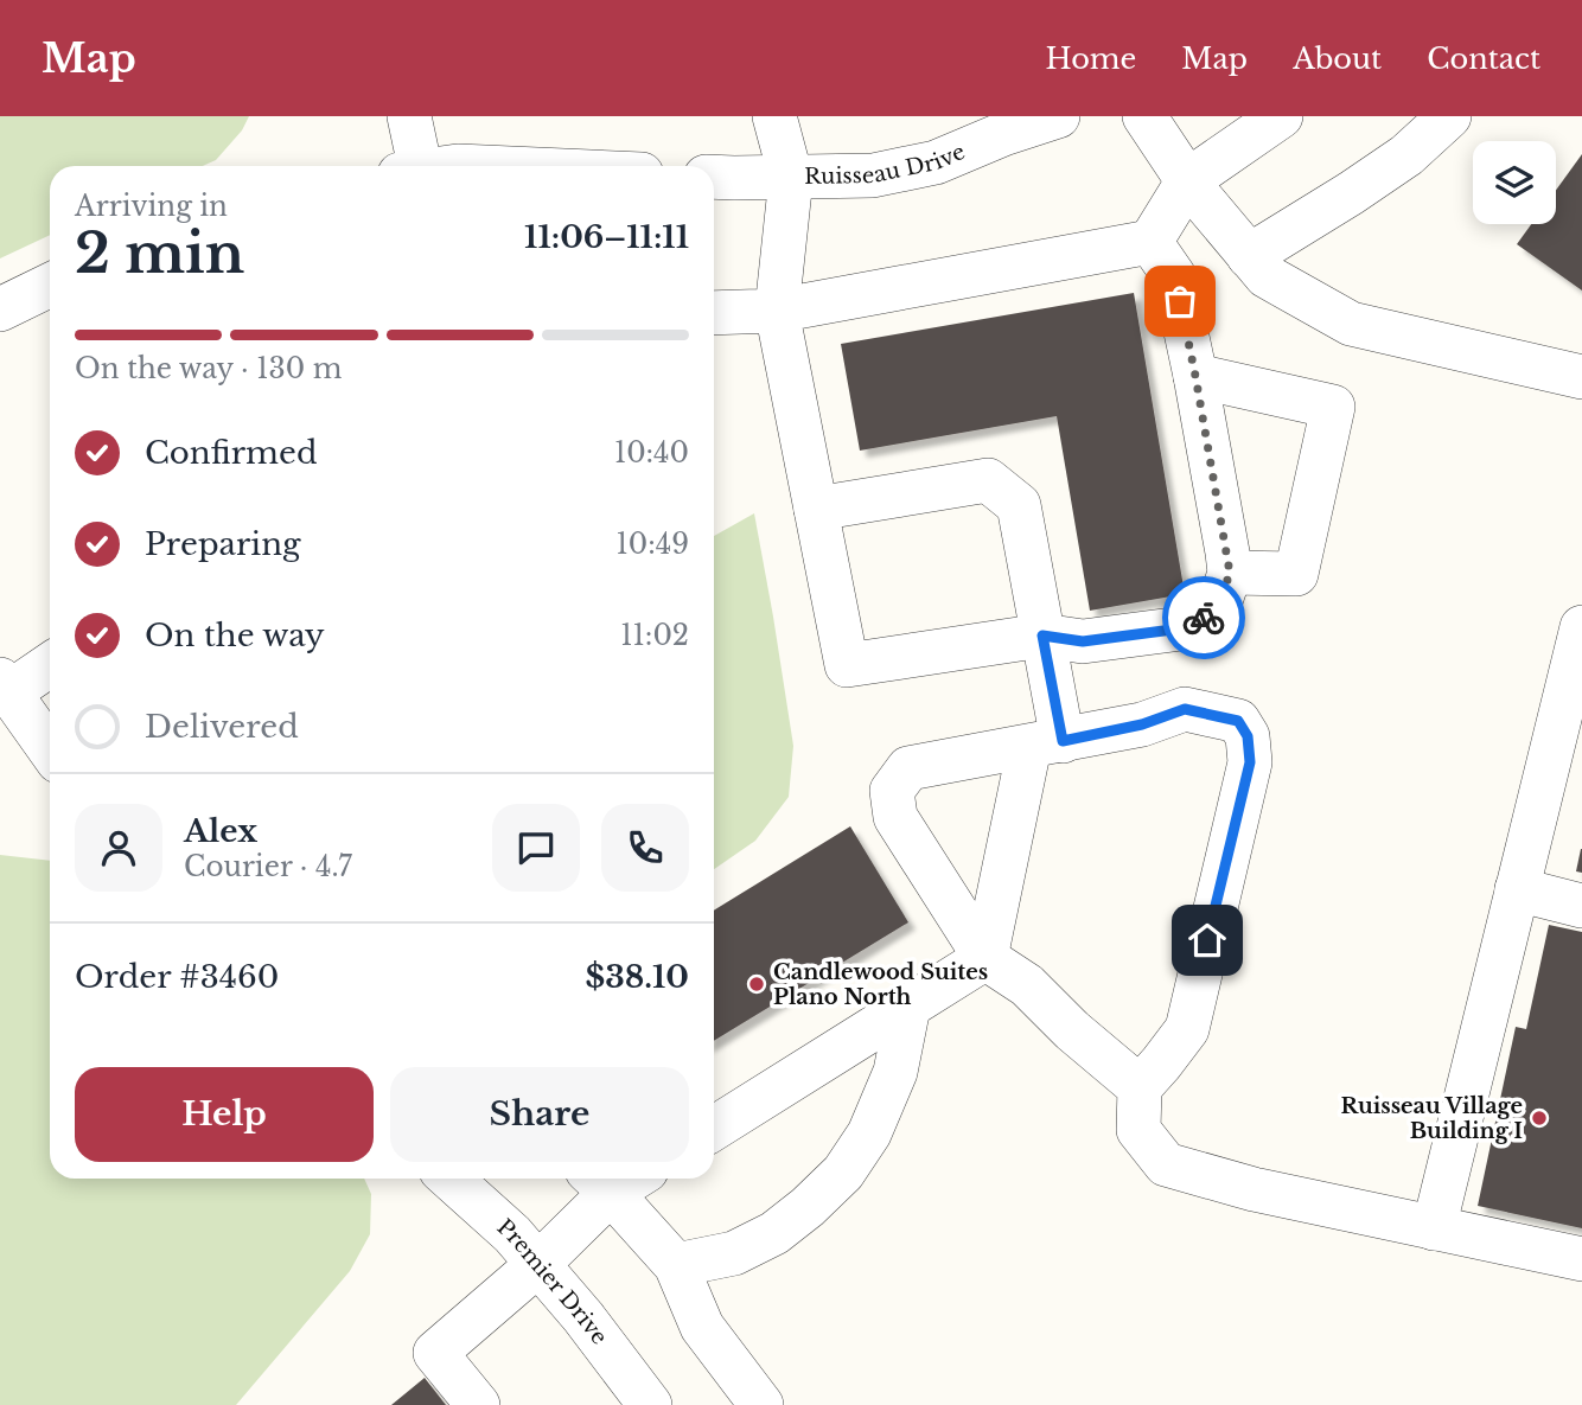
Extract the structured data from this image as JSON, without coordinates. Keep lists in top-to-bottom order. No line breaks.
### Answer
{"streets":{"street":["Ruisseau Drive","Premier Drive"]},"places":["Candlewood Suites Plano North","Ruisseau Village Building I"],"page":{"header":"Map","nav":["Home","Map","About","Contact"],"heading":["2 min","Arriving in","11:06–11:11"],"panel":["Alex","Courier · 4.7","Order #3460","$38.10"],"bar":"On the way · 130 m","list":[["Confirmed","10:40"],["Preparing","10:49"],["On the way","11:02"],"Delivered"],"buttons":["Help","Share"]}}
